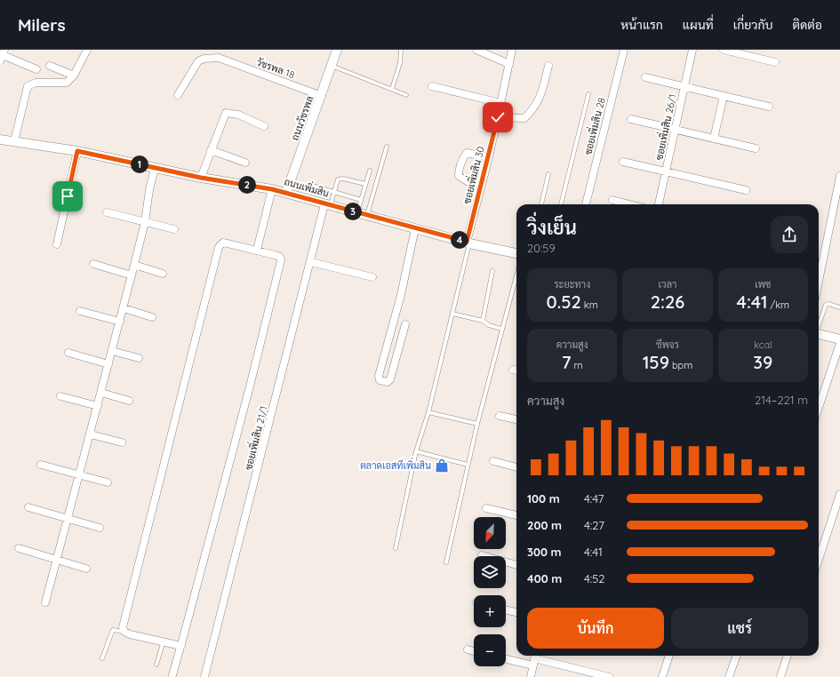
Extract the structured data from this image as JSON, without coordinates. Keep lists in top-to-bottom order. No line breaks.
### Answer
{"streets":{"street":["วัชรพล 18","ถนนวัชรพล","ซอยเพิ่มสิน 28","ซอยเพิ่มสิน 26/1","ซอยเพิ่มสิน 30","ถนนเพิ่มสิน","ซอยเพิ่มสิน 21/1"]},"crossings":[["วัชรพล 18","ถนนวัชรพล"],["ถนนวัชรพล","ถนนเพิ่มสิน"],["ซอยเพิ่มสิน 30","ถนนเพิ่มสิน"],["ถนนเพิ่มสิน","ซอยเพิ่มสิน 21/1"]],"places":{"shop":["ตลาดเอสทีเพิ่มสิน"]},"north":"bottom left","page":{"header":"Milers","nav":["หน้าแรก","แผนที่","เกี่ยวกับ","ติดต่อ"],"pins":["1","2","3","4"],"heading":["วิ่งเย็น","20:59"],"stats":[["ระยะทาง","0.52 km"],["เวลา","2:26"],["เพซ","4:41 /km"],["ความสูง","7 m"],["ชีพจร","159 bpm"],["kcal","39"]],"chart":["ความสูง","214–221 m"],"list":[{"name":"100 m","note":"4:47"},{"name":"200 m","note":"4:27"},{"name":"300 m","note":"4:41"},{"name":"400 m","note":"4:52"}],"map_buttons":["+","−"],"buttons":["บันทึก","แชร์"]}}
